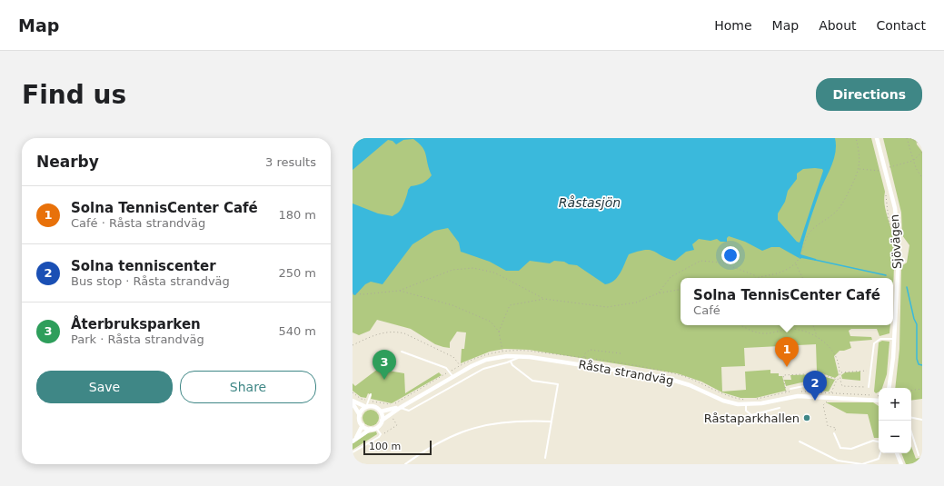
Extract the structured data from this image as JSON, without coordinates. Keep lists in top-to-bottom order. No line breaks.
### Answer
{"streets":{"street":["Sjövägen","Råsta strandväg"]},"water":["Råstasjön"],"places":["Råstaparkhallen"],"scale_bar":"100 m","page":{"header":"Map","nav":["Home","Map","About","Contact"],"buttons":["Directions",["Save","Share"]],"title":"Find us","heading":["Nearby","3 results"],"list":[{"mark":"1","name":"Solna TennisCenter Café","note":"Café · Råsta strandväg","value":"180 m"},{"mark":"2","name":"Solna tenniscenter","note":"Bus stop · Råsta strandväg","value":"250 m"},{"mark":"3","name":"Återbruksparken","note":"Park · Råsta strandväg","value":"540 m"}],"popup":["Solna TennisCenter Café","Café"],"pins":["1","3","2"],"map_buttons":["+","−"],"scale":"100 m"}}
